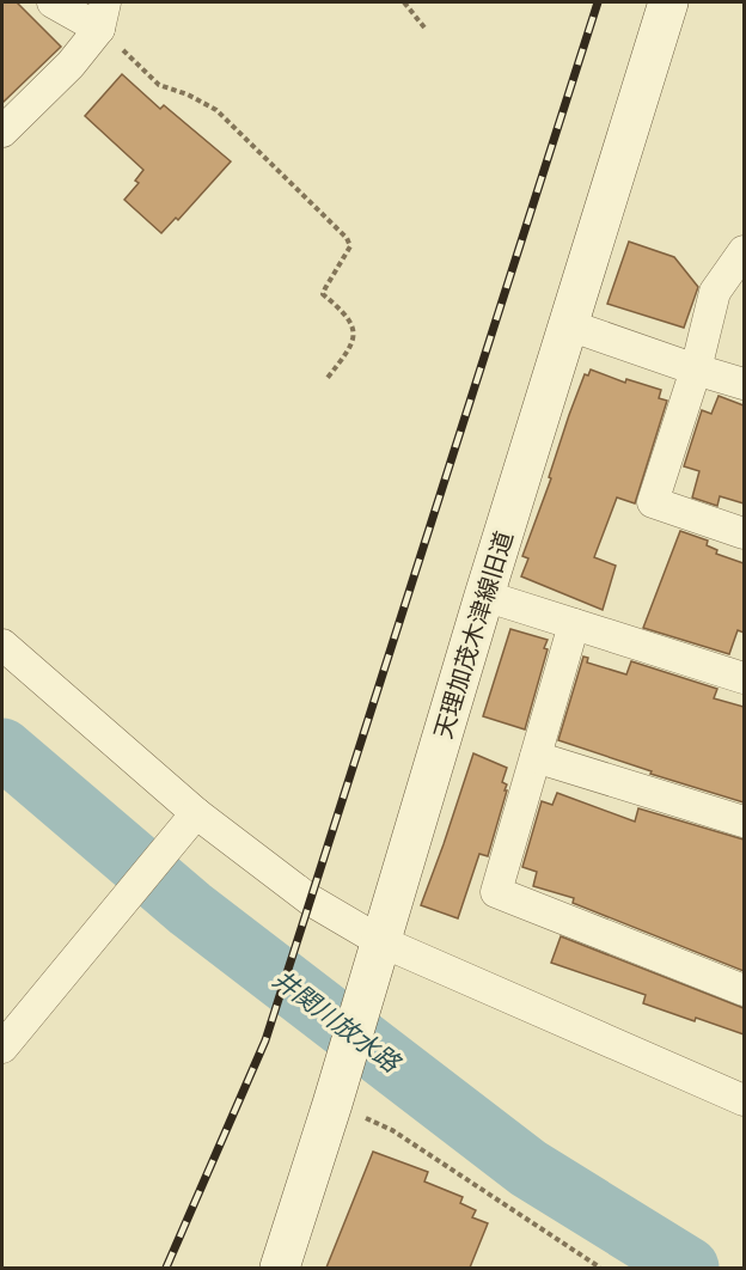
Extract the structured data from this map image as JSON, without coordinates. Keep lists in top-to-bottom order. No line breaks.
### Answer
{"streets":{"street":["天理加茂木津線旧道"]},"water":["井関川放水路"]}
